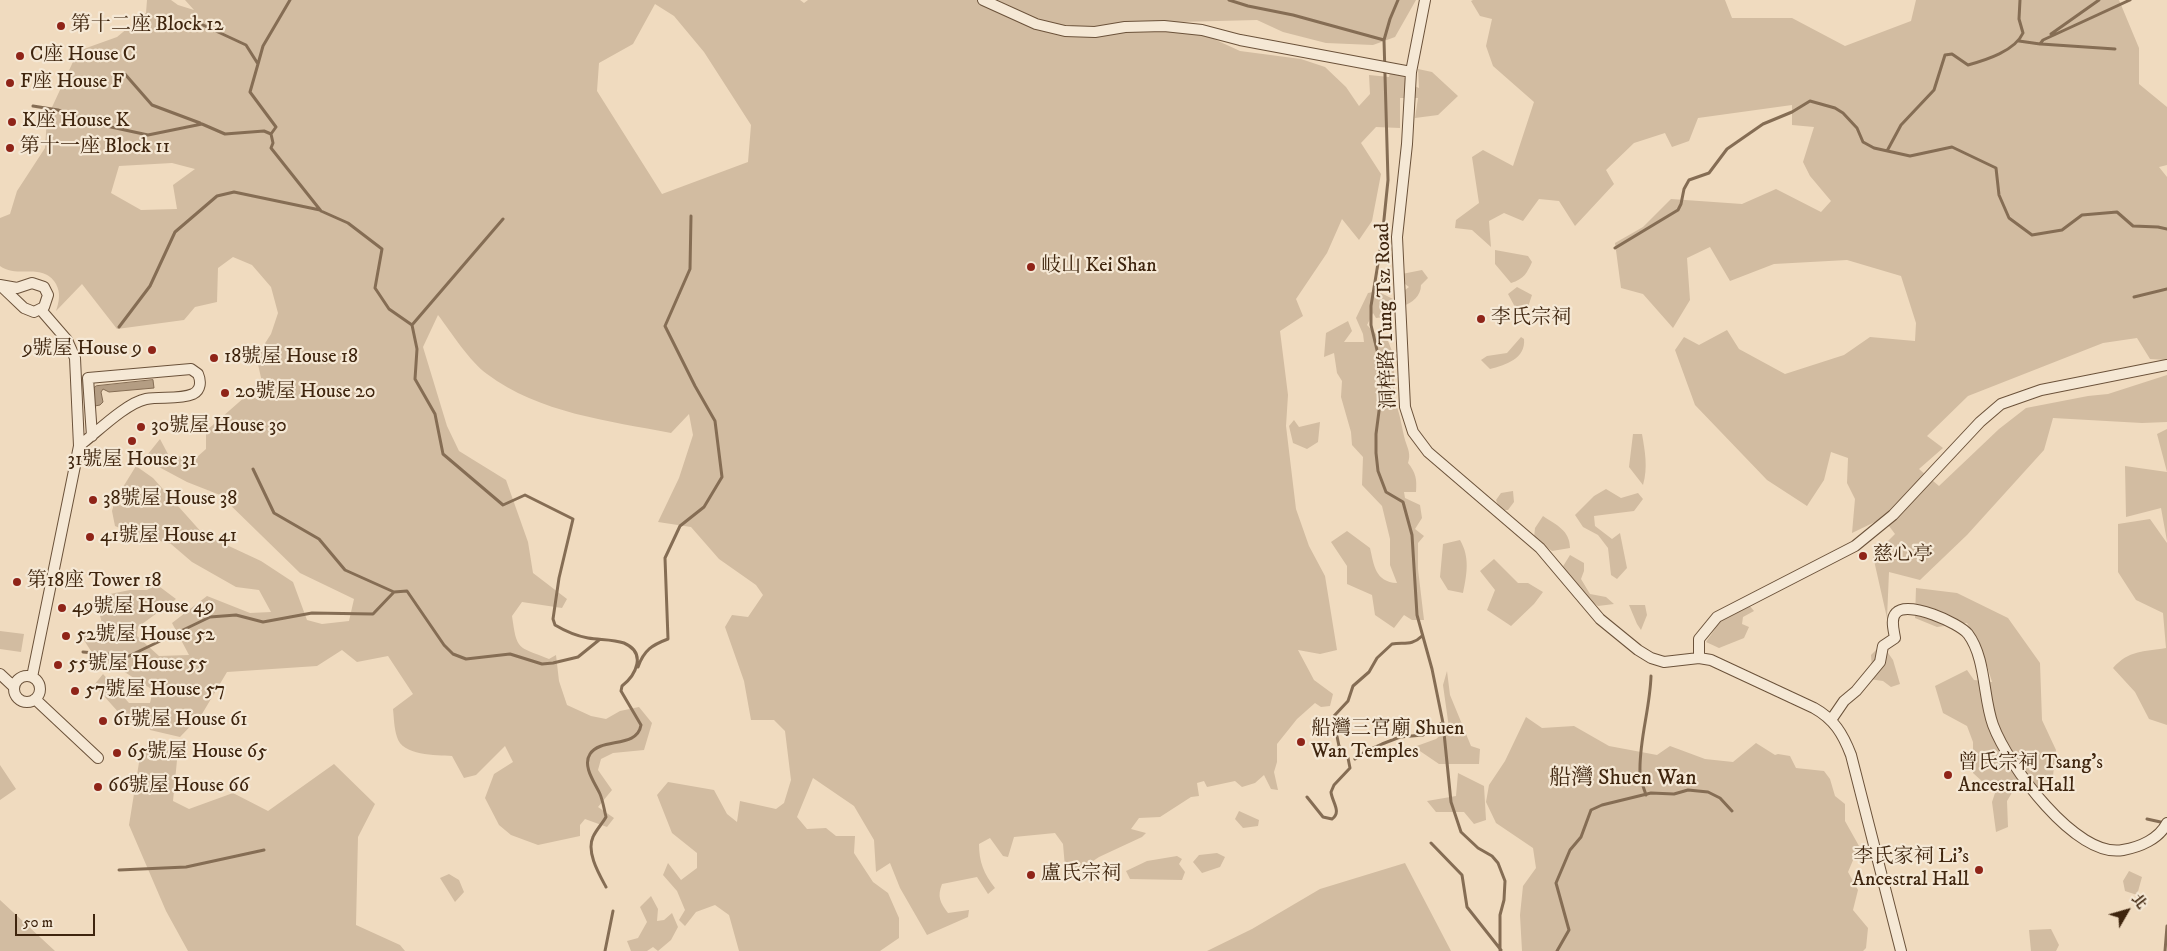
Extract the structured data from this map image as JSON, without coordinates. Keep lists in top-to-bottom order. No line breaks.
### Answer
{"streets":{"street":["洞梓路 Tung Tsz Road"]},"districts":["船灣 Shuen Wan"],"places":["第十二座 Block 12","C座 House C","F座 House F","K座 House K","第十一座 Block 11","岐山 Kei Shan","李氏宗祠","9號屋 House 9","18號屋 House 18","20號屋 House 20","30號屋 House 30","31號屋 House 31","38號屋 House 38","41號屋 House 41","慈心亭","第18座 Tower 18","49號屋 House 49","52號屋 House 52","55號屋 House 55","57號屋 House 57","61號屋 House 61","船灣三宮廟 Shuen Wan Temples","65號屋 House 65","曾氏宗祠 Tsang's Ancestral Hall","66號屋 House 66","李氏家祠 Li's Ancestral Hall","盧氏宗祠"],"scale_bar":"50 m","north":"top right"}
